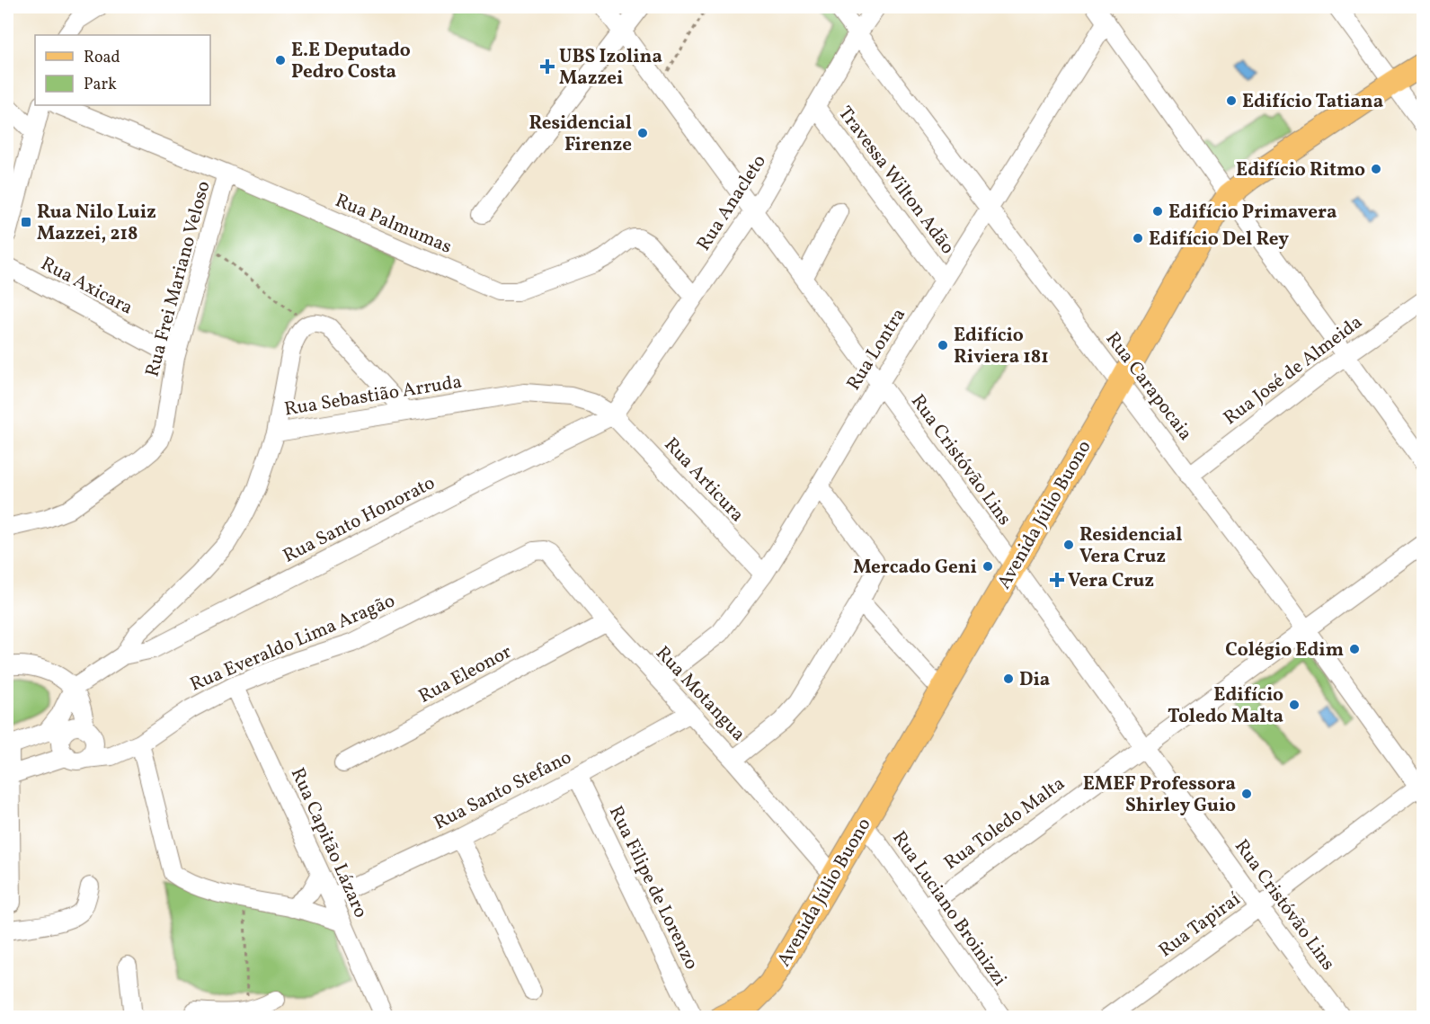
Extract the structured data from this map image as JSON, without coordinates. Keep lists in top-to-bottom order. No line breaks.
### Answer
{"streets":{"main road":["Avenida Júlio Buono"],"street":["Travessa Wilton Adão","Rua Anacleto","Rua Palmumas","Rua Frei Mariano Veloso","Rua Axicara","Rua Lontra","Rua José de Almeida","Rua Carapocaia","Rua Sebastião Arruda","Rua Cristóvão Lins","Rua Articura","Rua Santo Honorato","Rua Everaldo Lima Aragão","Rua Eleonor","Rua Motangua","Rua Santo Stefano","Rua Toledo Malta","Rua Capitão Lázaro","Rua Filipe de Lorenzo","Rua Luciano Broinizzi","Rua Tapiraí"]},"crossings":[["Travessa Wilton Adão","Rua Anacleto"],["Travessa Wilton Adão","Rua Lontra"],["Rua Anacleto","Rua Palmumas"],["Rua Anacleto","Rua Carapocaia"],["Rua Anacleto","Rua Sebastião Arruda"],["Rua Anacleto","Rua Cristóvão Lins"],["Rua Anacleto","Rua Articura"],["Rua Anacleto","Rua Santo Honorato"],["Rua Palmumas","Rua Frei Mariano Veloso"],["Rua Frei Mariano Veloso","Rua Axicara"],["Rua Lontra","Rua Carapocaia"],["Rua Lontra","Rua Cristóvão Lins"],["Rua Lontra","Rua Articura"],["Rua Lontra","Rua Motangua"],["Rua José de Almeida","Rua Carapocaia"],["Rua Carapocaia","Avenida Júlio Buono"],["Rua Carapocaia","Rua Toledo Malta"],["Rua Carapocaia","Rua Tapiraí"],["Rua Sebastião Arruda","Rua Articura"],["Rua Sebastião Arruda","Rua Santo Honorato"],["Rua Cristóvão Lins","Avenida Júlio Buono"],["Rua Cristóvão Lins","Rua Toledo Malta"],["Rua Cristóvão Lins","Rua Tapiraí"],["Rua Articura","Rua Santo Honorato"],["Avenida Júlio Buono","Rua Motangua"],["Avenida Júlio Buono","Rua Luciano Broinizzi"],["Rua Everaldo Lima Aragão","Rua Motangua"],["Rua Everaldo Lima Aragão","Rua Capitão Lázaro"],["Rua Eleonor","Rua Motangua"],["Rua Motangua","Rua Santo Stefano"],["Rua Santo Stefano","Rua Capitão Lázaro"],["Rua Santo Stefano","Rua Filipe de Lorenzo"],["Rua Toledo Malta","Rua Luciano Broinizzi"]],"places":{"other":["E.E Deputado Pedro Costa","Edifício Tatiana","Residencial Firenze","Edifício Ritmo","Edifício Primavera","Edifício Del Rey","Edifício Riviera 181","Residencial Vera Cruz","Mercado Geni","Colégio Edim","Dia","Edifício Toledo Malta","EMEF Professora Shirley Guio"],"health":["UBS Izolina Mazzei","Vera Cruz"],"transit":["Rua Nilo Luiz Mazzei, 218"]},"legend":["Road","Park"]}
